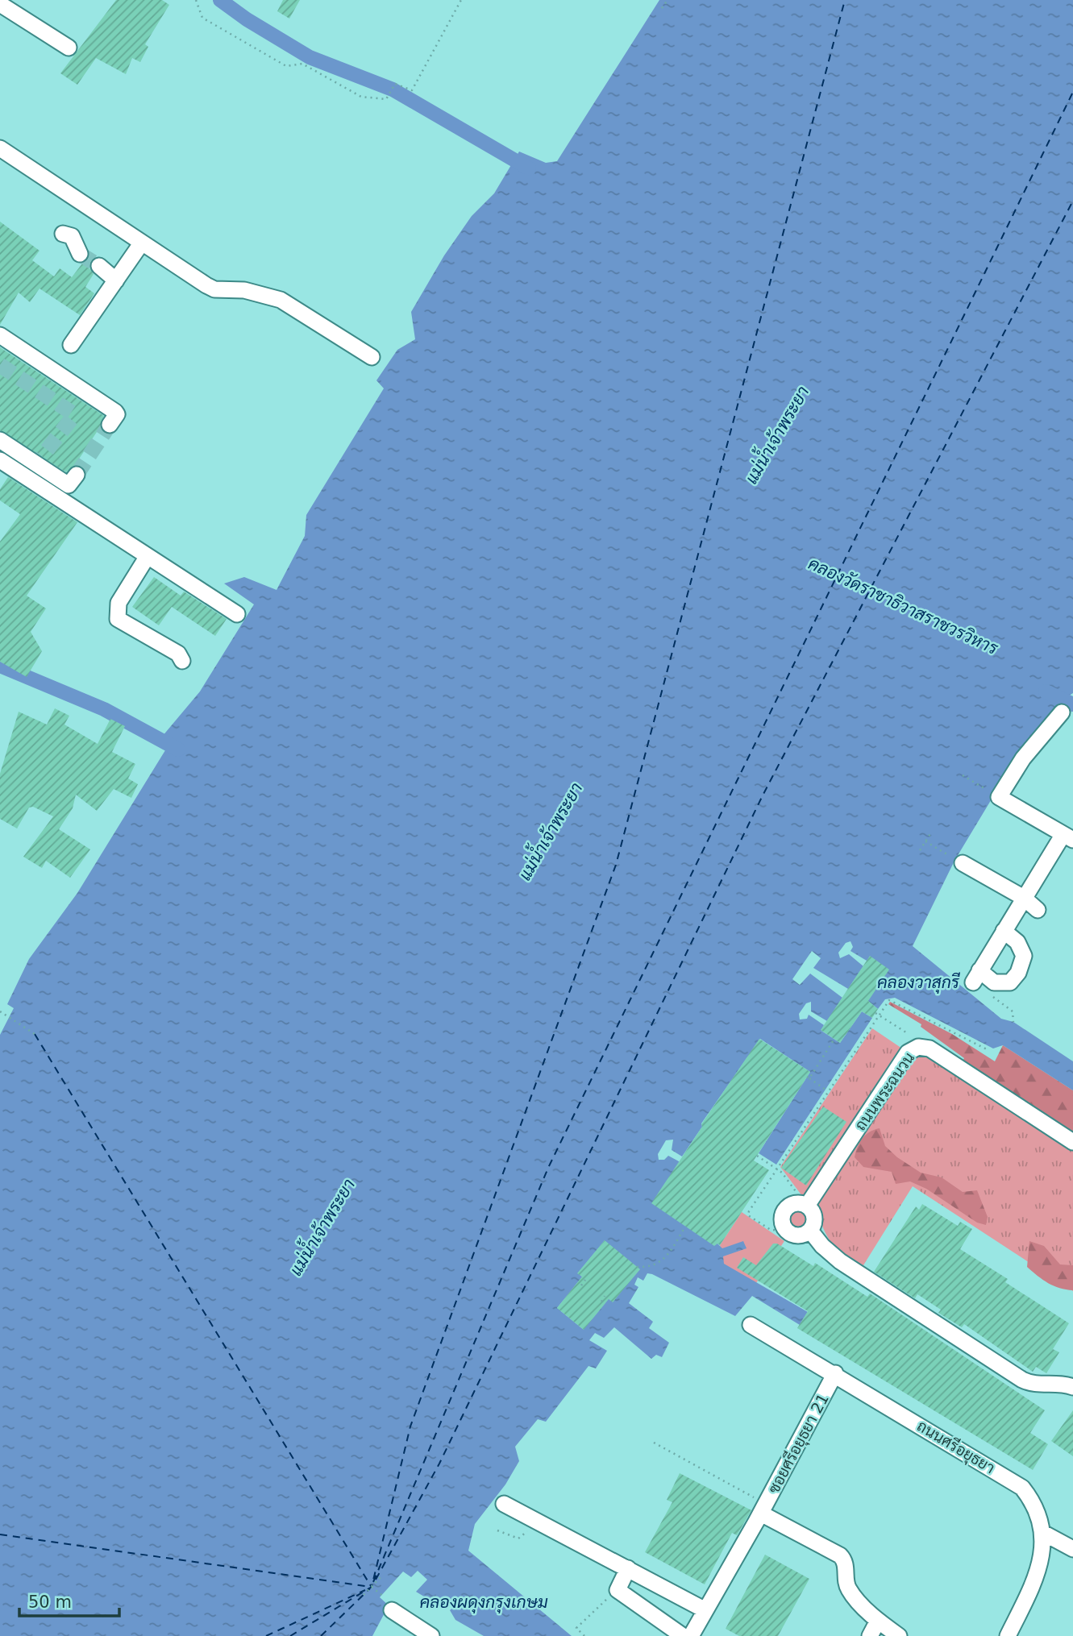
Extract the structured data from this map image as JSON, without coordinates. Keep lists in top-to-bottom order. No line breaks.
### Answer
{"streets":{"street":["ถนนพระฉนวน","ซอยศรีอยุธยา 21","ถนนศรีอยุธยา"]},"crossings":[["ซอยศรีอยุธยา 21","ถนนศรีอยุธยา"]],"water":["แม่น้ำเจ้าพระยา","คลองวัดราชาธิวาสราชวรวิหาร","คลองวาสุกรี","คลองผดุงกรุงเกษม"],"scale_bar":"50 m"}
